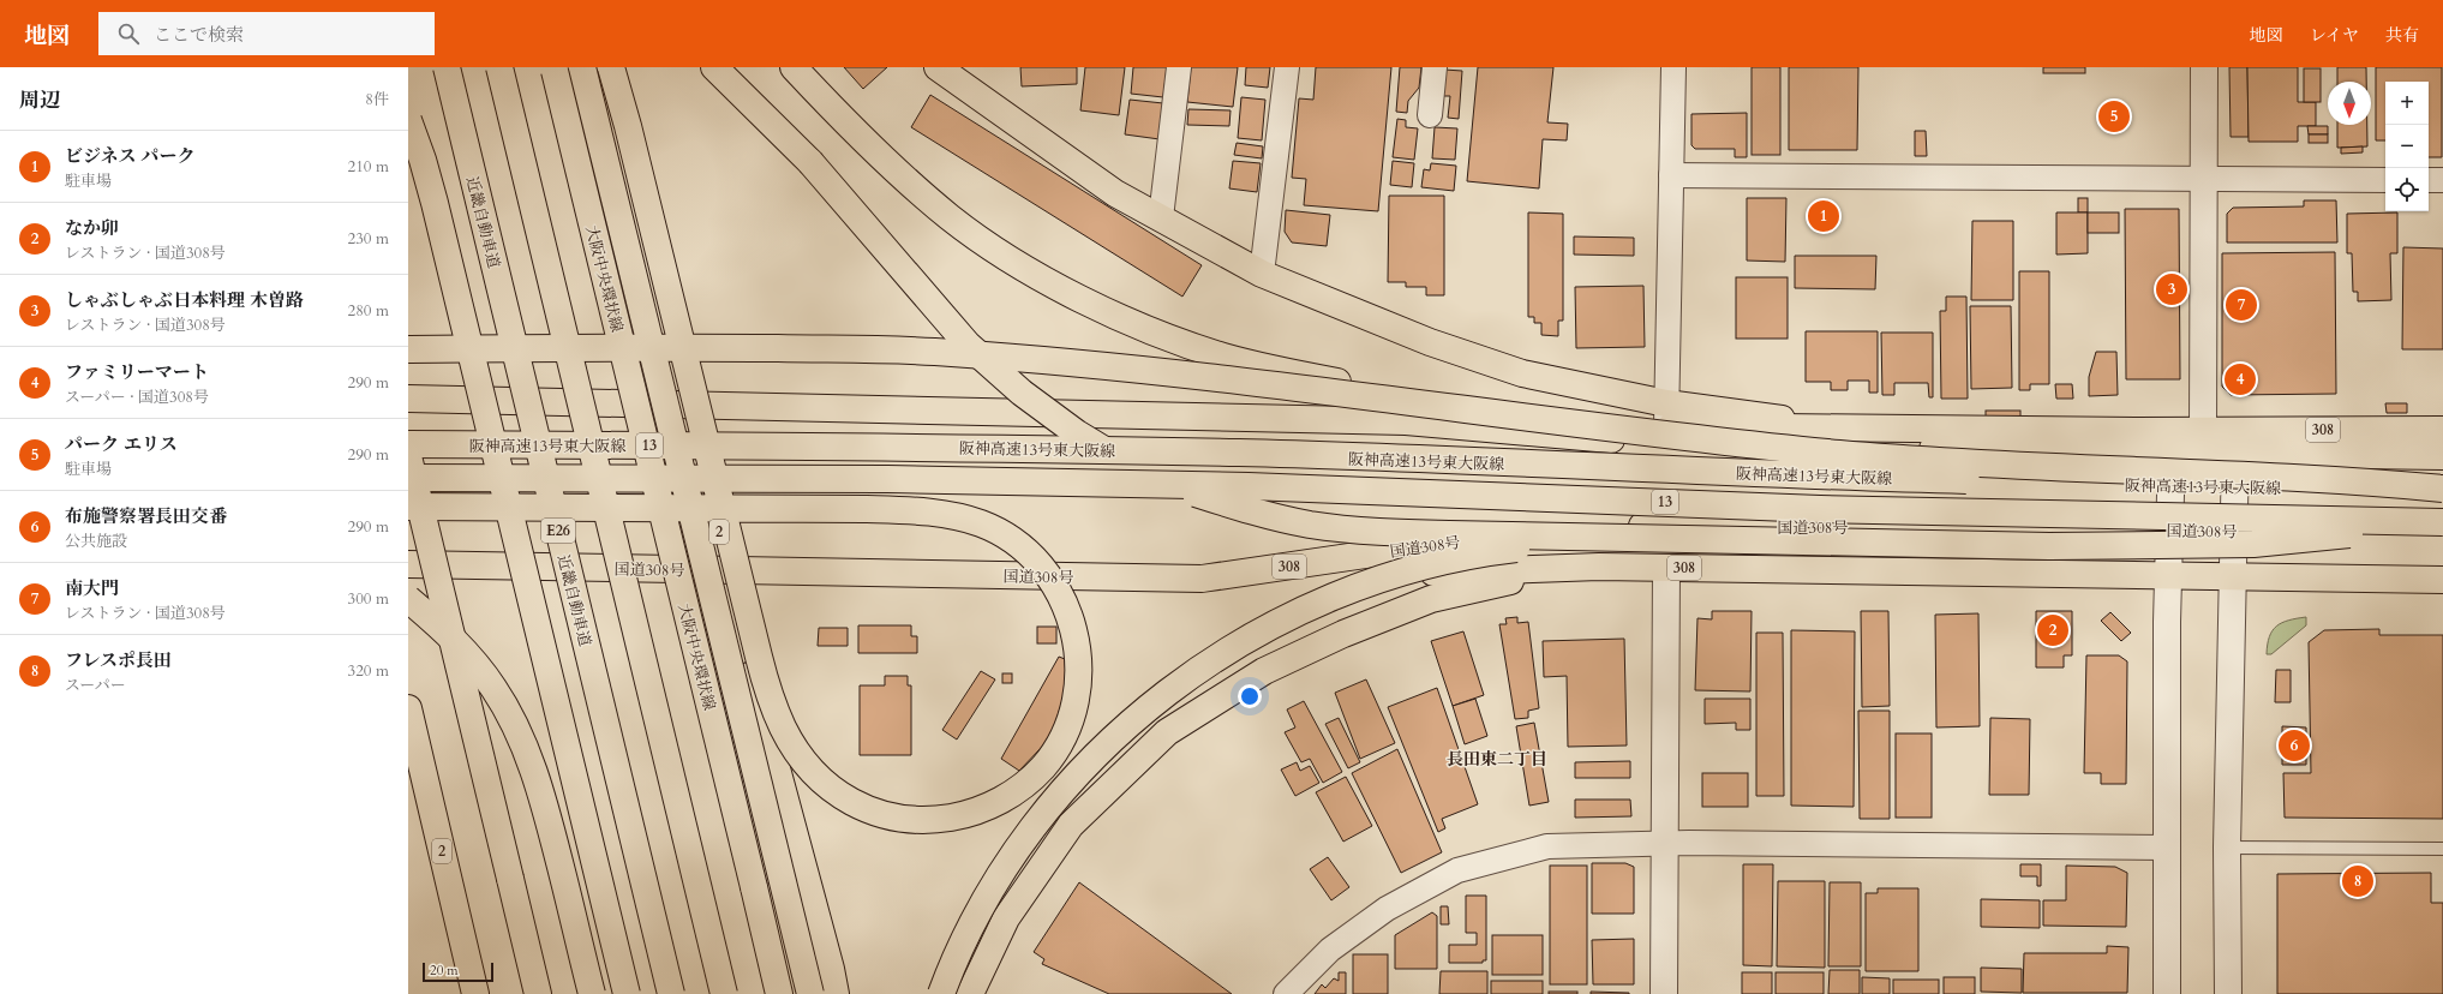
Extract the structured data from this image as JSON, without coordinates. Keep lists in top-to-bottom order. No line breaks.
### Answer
{"streets":{"main road":["近畿自動車道","大阪中央環状線","308","阪神高速13号東大阪線","13","国道308号","E26","2"]},"crossings":[["308","国道308号"],["308","2"],["国道308号","2"]],"districts":["長田東二丁目"],"scale_bar":"20 m","north":"bottom","page":{"header":"地図","search":"ここで検索","nav":["地図","レイヤ","共有"],"heading":["周辺","8件"],"map_buttons":["+","−"],"pins":["5","1","3","7","4","2","6","8"],"list":[{"mark":"1","name":"ビジネス パーク","note":"駐車場","value":"210 m"},{"mark":"2","name":"なか卯","note":"レストラン · 国道308号","value":"230 m"},{"mark":"3","name":"しゃぶしゃぶ日本料理 木曽路","note":"レストラン · 国道308号","value":"280 m"},{"mark":"4","name":"ファミリーマート","note":"スーパー · 国道308号","value":"290 m"},{"mark":"5","name":"パーク エリス","note":"駐車場","value":"290 m"},{"mark":"6","name":"布施警察署長田交番","note":"公共施設","value":"290 m"},{"mark":"7","name":"南大門","note":"レストラン · 国道308号","value":"300 m"},{"mark":"8","name":"フレスポ長田","note":"スーパー","value":"320 m"}],"scale":"20 m"}}
